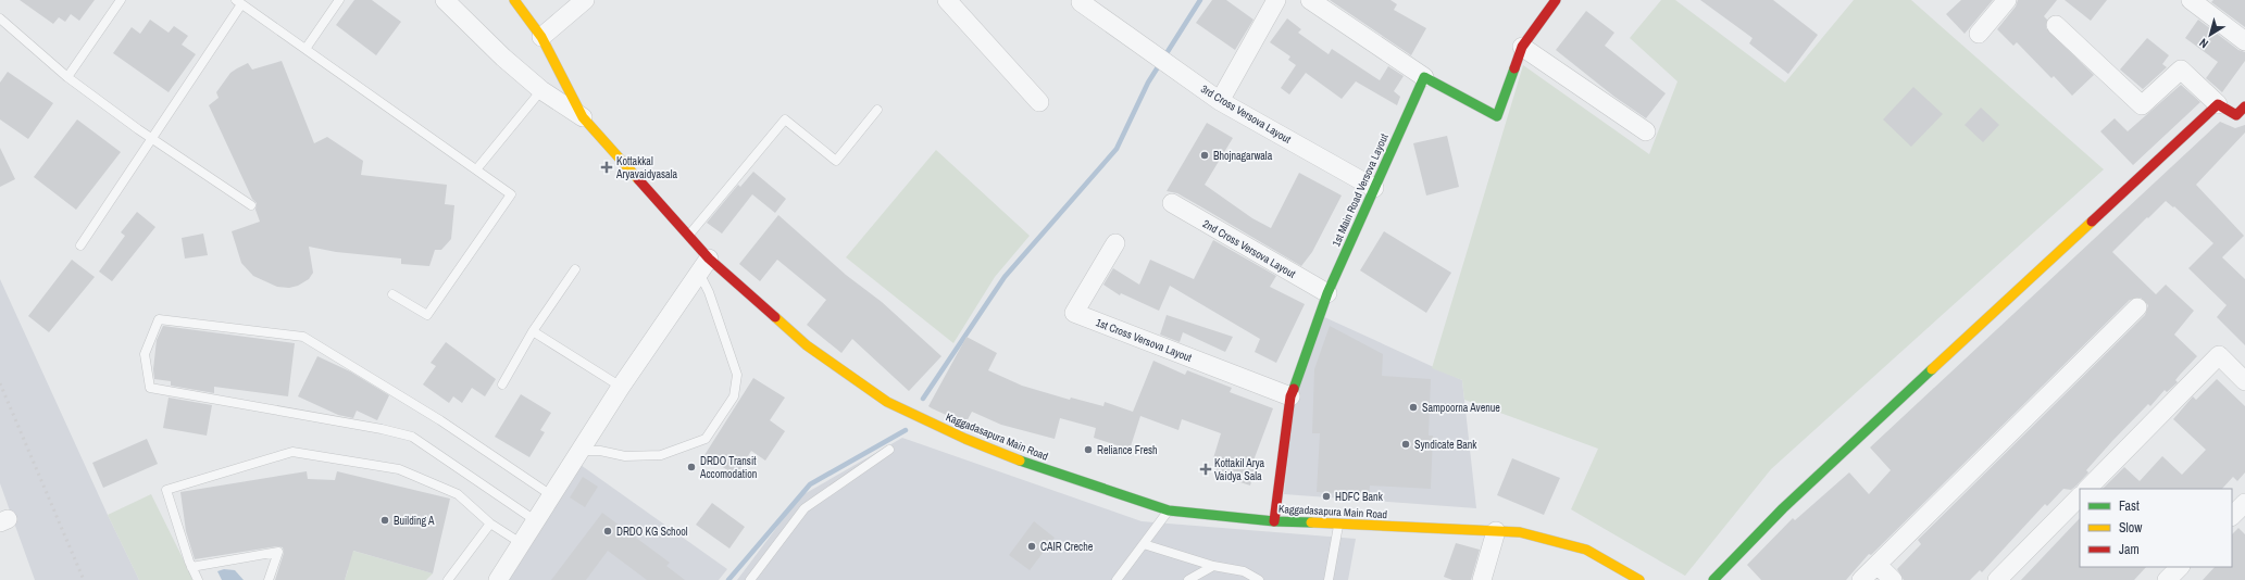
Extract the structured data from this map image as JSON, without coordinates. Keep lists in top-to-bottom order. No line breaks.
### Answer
{"streets":{"street":["3rd Cross Versova Layout","1st Main Road Versova Layout","2nd Cross Versova Layout","1st Cross Versova Layout","Kaggadasapura Main Road"]},"crossings":[["3rd Cross Versova Layout","1st Main Road Versova Layout"],["1st Main Road Versova Layout","2nd Cross Versova Layout"],["1st Main Road Versova Layout","1st Cross Versova Layout"],["1st Main Road Versova Layout","Kaggadasapura Main Road"]],"places":{"other":["Bhojnagarwala","Sampoorna Avenue","Syndicate Bank","Reliance Fresh","DRDO Transit Accomodation","HDFC Bank","Building A","DRDO KG School","CAIR Creche"],"health":["Kottakkal Aryavaidyasala","Kottakil Arya Vaidya Sala"]},"legend":["Fast","Slow","Jam"],"north":"bottom left"}
